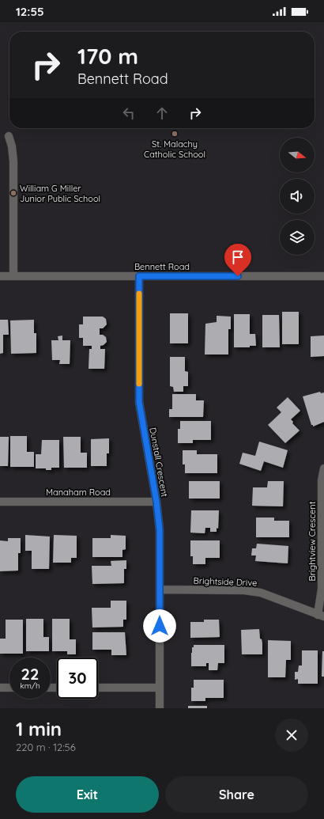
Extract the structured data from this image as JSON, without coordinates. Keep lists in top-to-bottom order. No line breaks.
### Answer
{"streets":{"street":["Bennett Road","Dunstall Crescent","Manaham Road","Brightview Crescent","Brightside Drive"]},"crossings":[["Bennett Road","Dunstall Crescent"],["Dunstall Crescent","Manaham Road"],["Dunstall Crescent","Brightside Drive"],["Brightview Crescent","Brightside Drive"]],"places":["St. Malachy Catholic School","William G Miller Junior Public School"],"north":"right","page":{"status":"12:55","turn":["170 m","Bennett Road"],"speed":"22 km/h","limit":"30","heading":["1 min","220 m · 12:56"],"buttons":["Exit","Share"]}}
